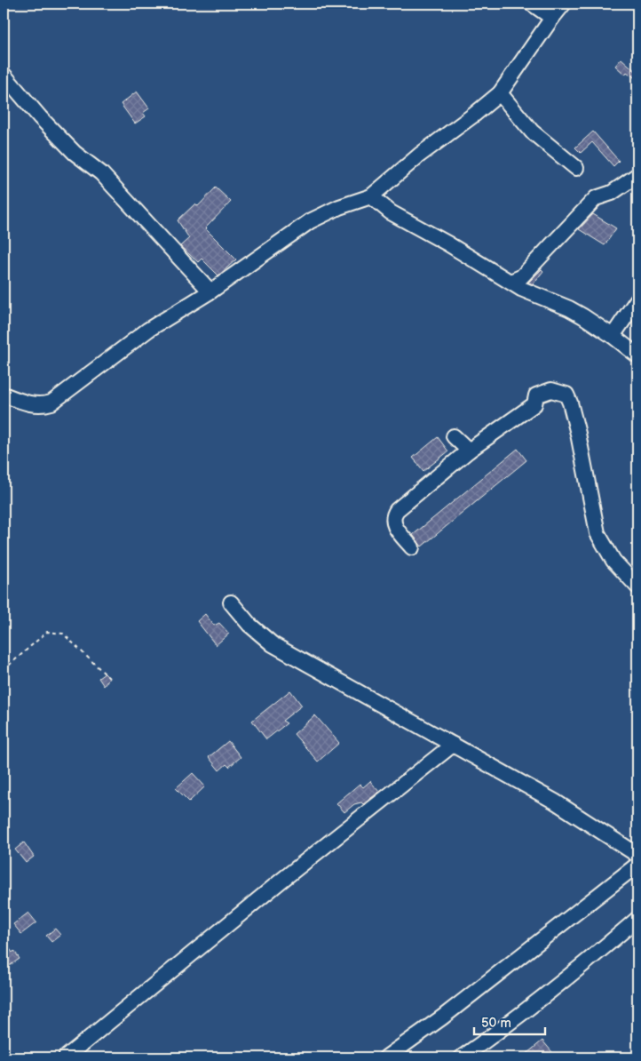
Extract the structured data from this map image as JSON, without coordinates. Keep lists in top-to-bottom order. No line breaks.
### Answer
{"scale_bar":"50 m"}
